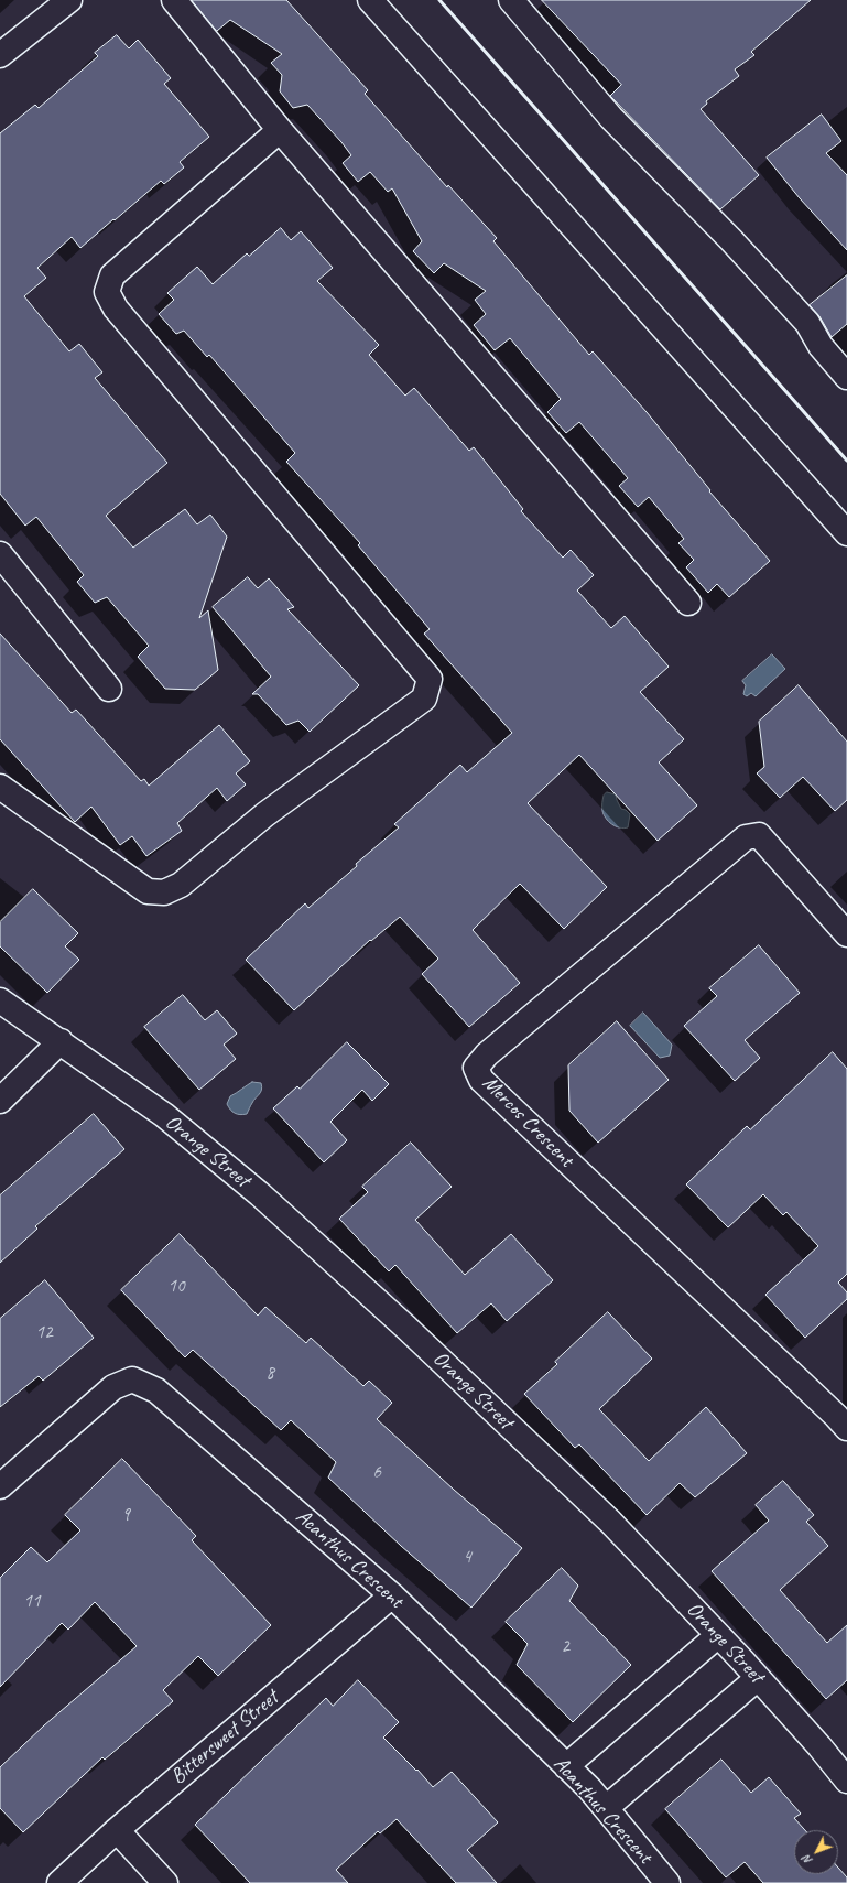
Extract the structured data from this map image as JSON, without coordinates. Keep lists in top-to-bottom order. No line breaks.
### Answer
{"streets":{"street":["Mercos Crescent","Orange Street","Acanthus Crescent","Bittersweet Street"]},"crossings":[["Acanthus Crescent","Bittersweet Street"]],"house_numbers":["10","12","8","6","9","4","11","2"],"north":"bottom left"}
